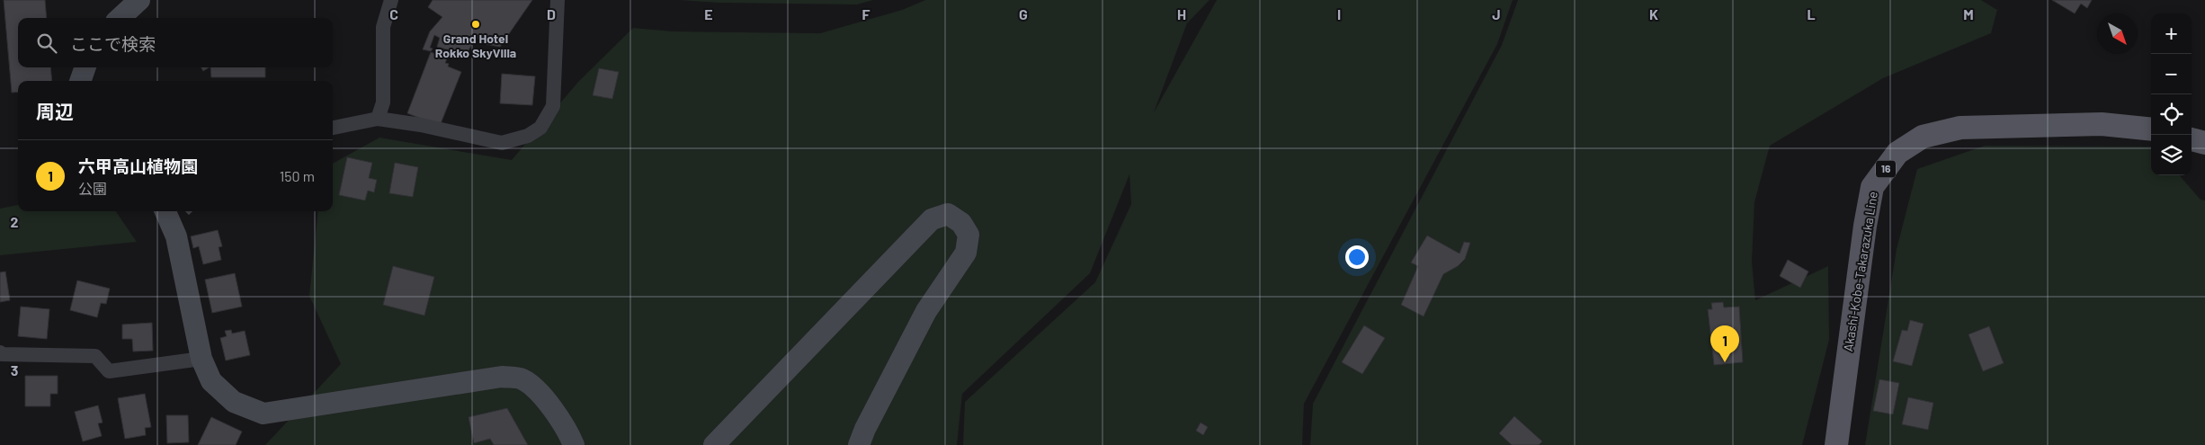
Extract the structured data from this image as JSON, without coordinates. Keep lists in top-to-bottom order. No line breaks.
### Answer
{"streets":{"main road":["16","Akashi-Kobe-Takarazuka Line"]},"places":["Grand Hotel Rokko SkyVilla"],"north":"bottom right","page":{"map_buttons":["+","−"],"search":"ここで検索","heading":"周辺","list":[{"mark":"1","name":"六甲高山植物園","note":"公園","value":"150 m"}],"pins":"1"},"grid":{"columns":["C","D","E","F","G","H","I","J","K","L","M"],"rows":["2","3"]}}
